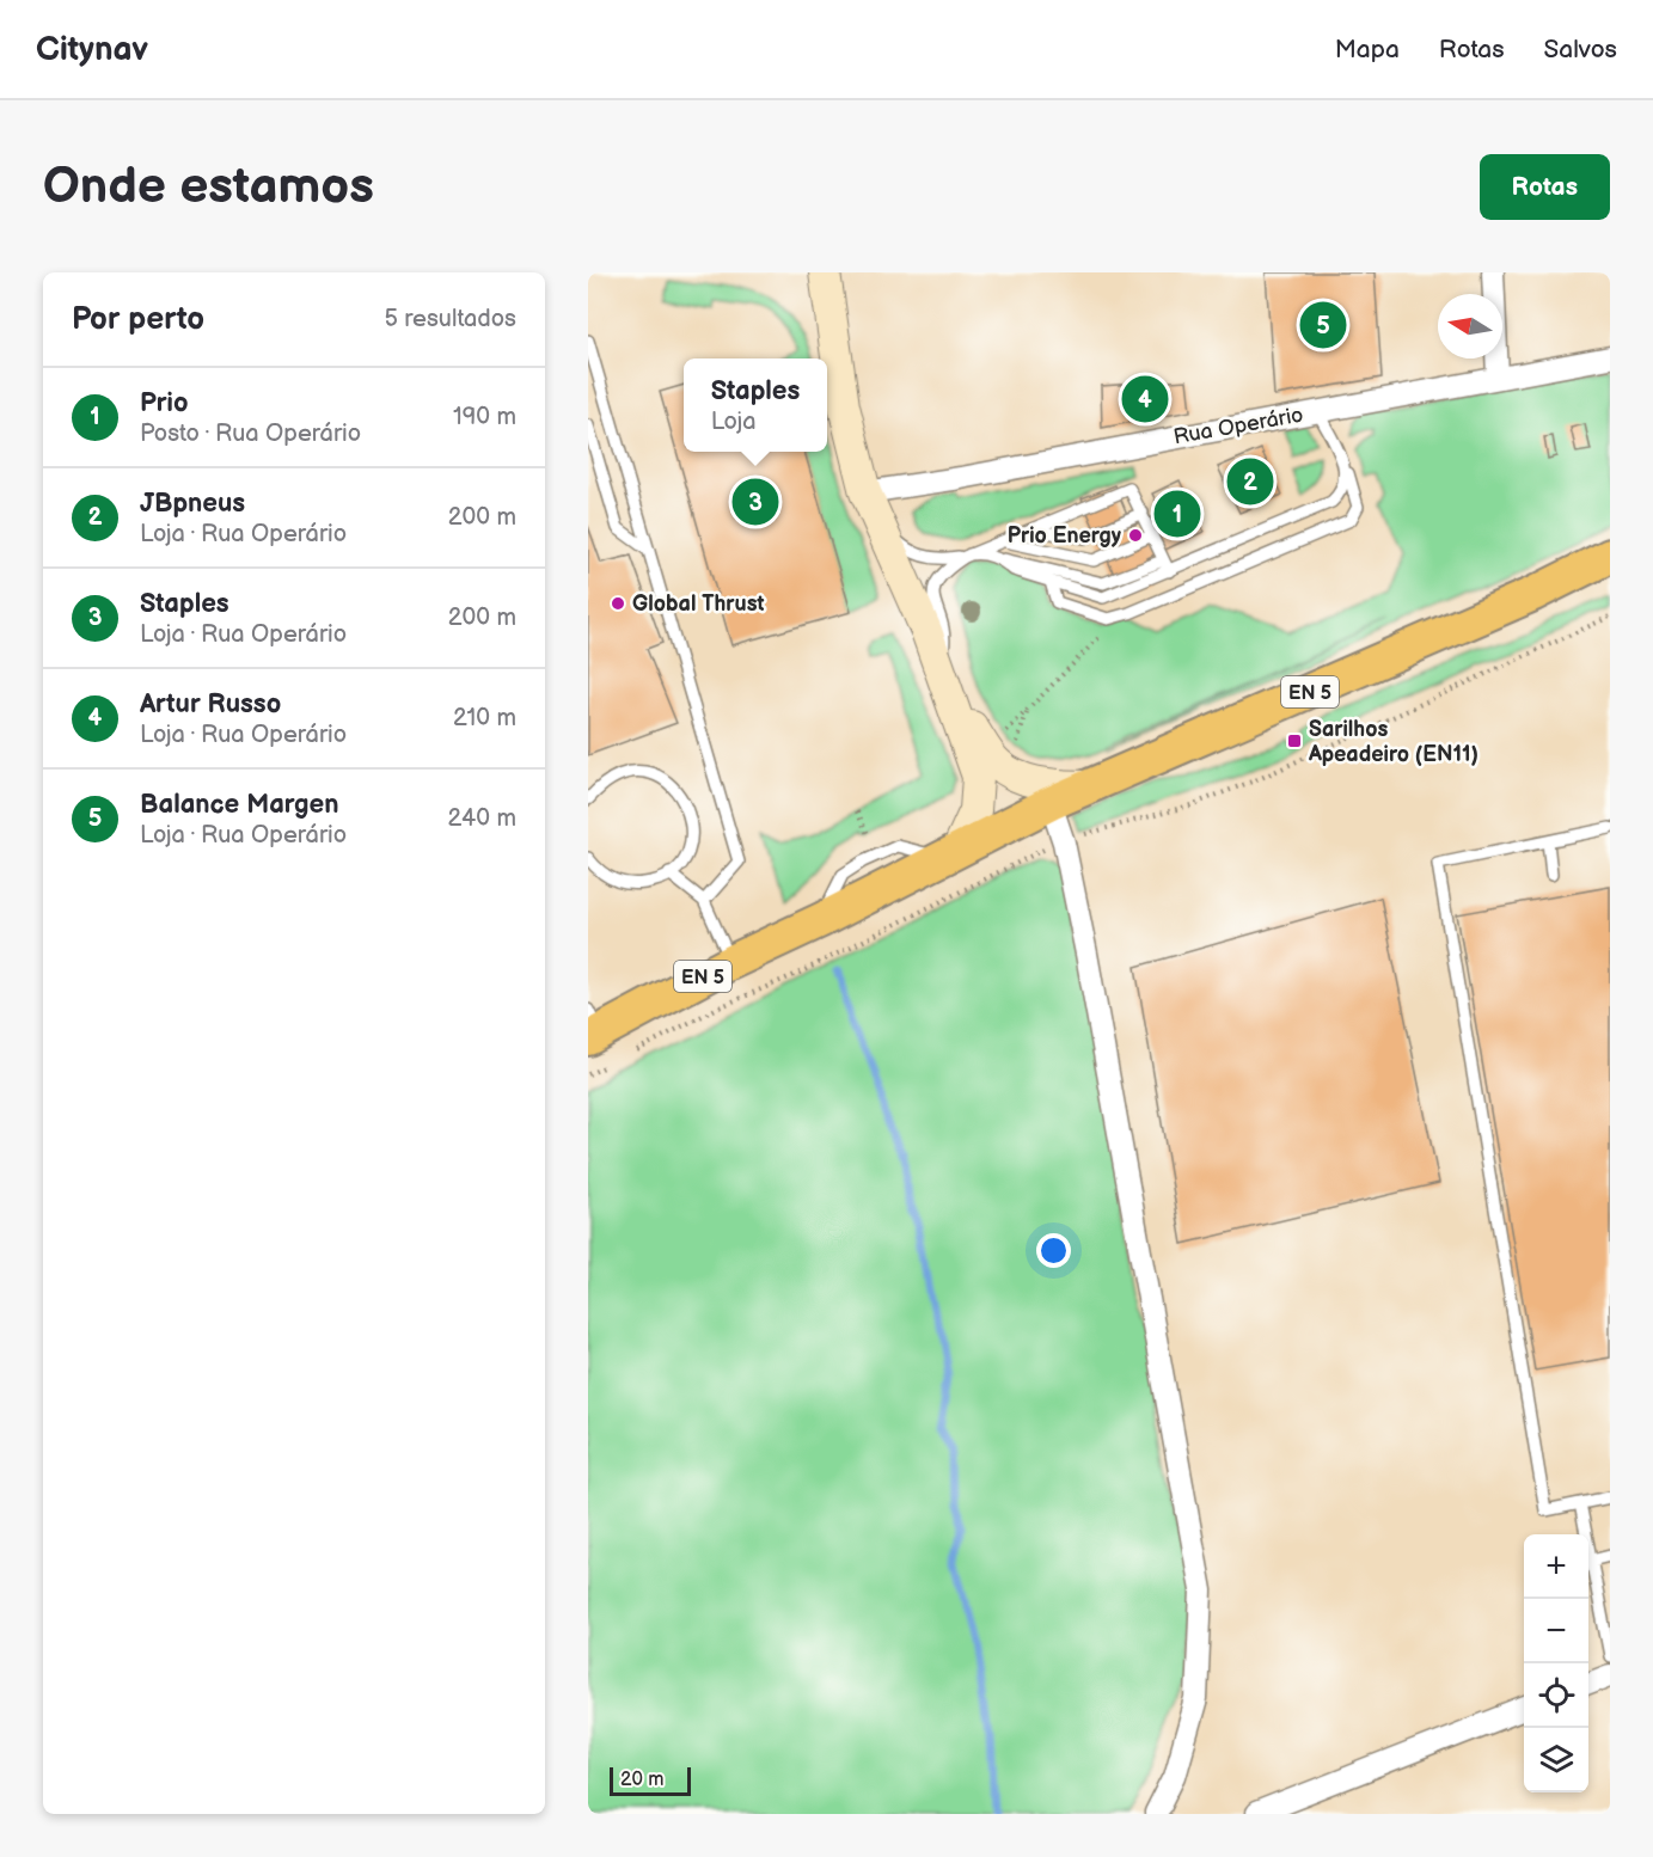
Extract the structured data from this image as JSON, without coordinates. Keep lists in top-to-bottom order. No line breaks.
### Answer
{"streets":{"main road":["EN 5"],"street":["Rua Operário"]},"places":{"other":["Prio Energy","Global Thrust"],"transit":["Sarilhos Apeadeiro (EN11)"]},"scale_bar":"20 m","north":"left","page":{"header":"Citynav","nav":["Mapa","Rotas","Salvos"],"buttons":"Rotas","title":"Onde estamos","heading":["Por perto","5 resultados"],"pins":["5","4","2","3","1"],"popup":["Staples","Loja"],"list":[{"mark":"1","name":"Prio","note":"Posto · Rua Operário","value":"190 m"},{"mark":"2","name":"JBpneus","note":"Loja · Rua Operário","value":"200 m"},{"mark":"3","name":"Staples","note":"Loja · Rua Operário","value":"200 m"},{"mark":"4","name":"Artur Russo","note":"Loja · Rua Operário","value":"210 m"},{"mark":"5","name":"Balance Margen","note":"Loja · Rua Operário","value":"240 m"}],"map_buttons":["+","−"],"scale":"20 m"}}
